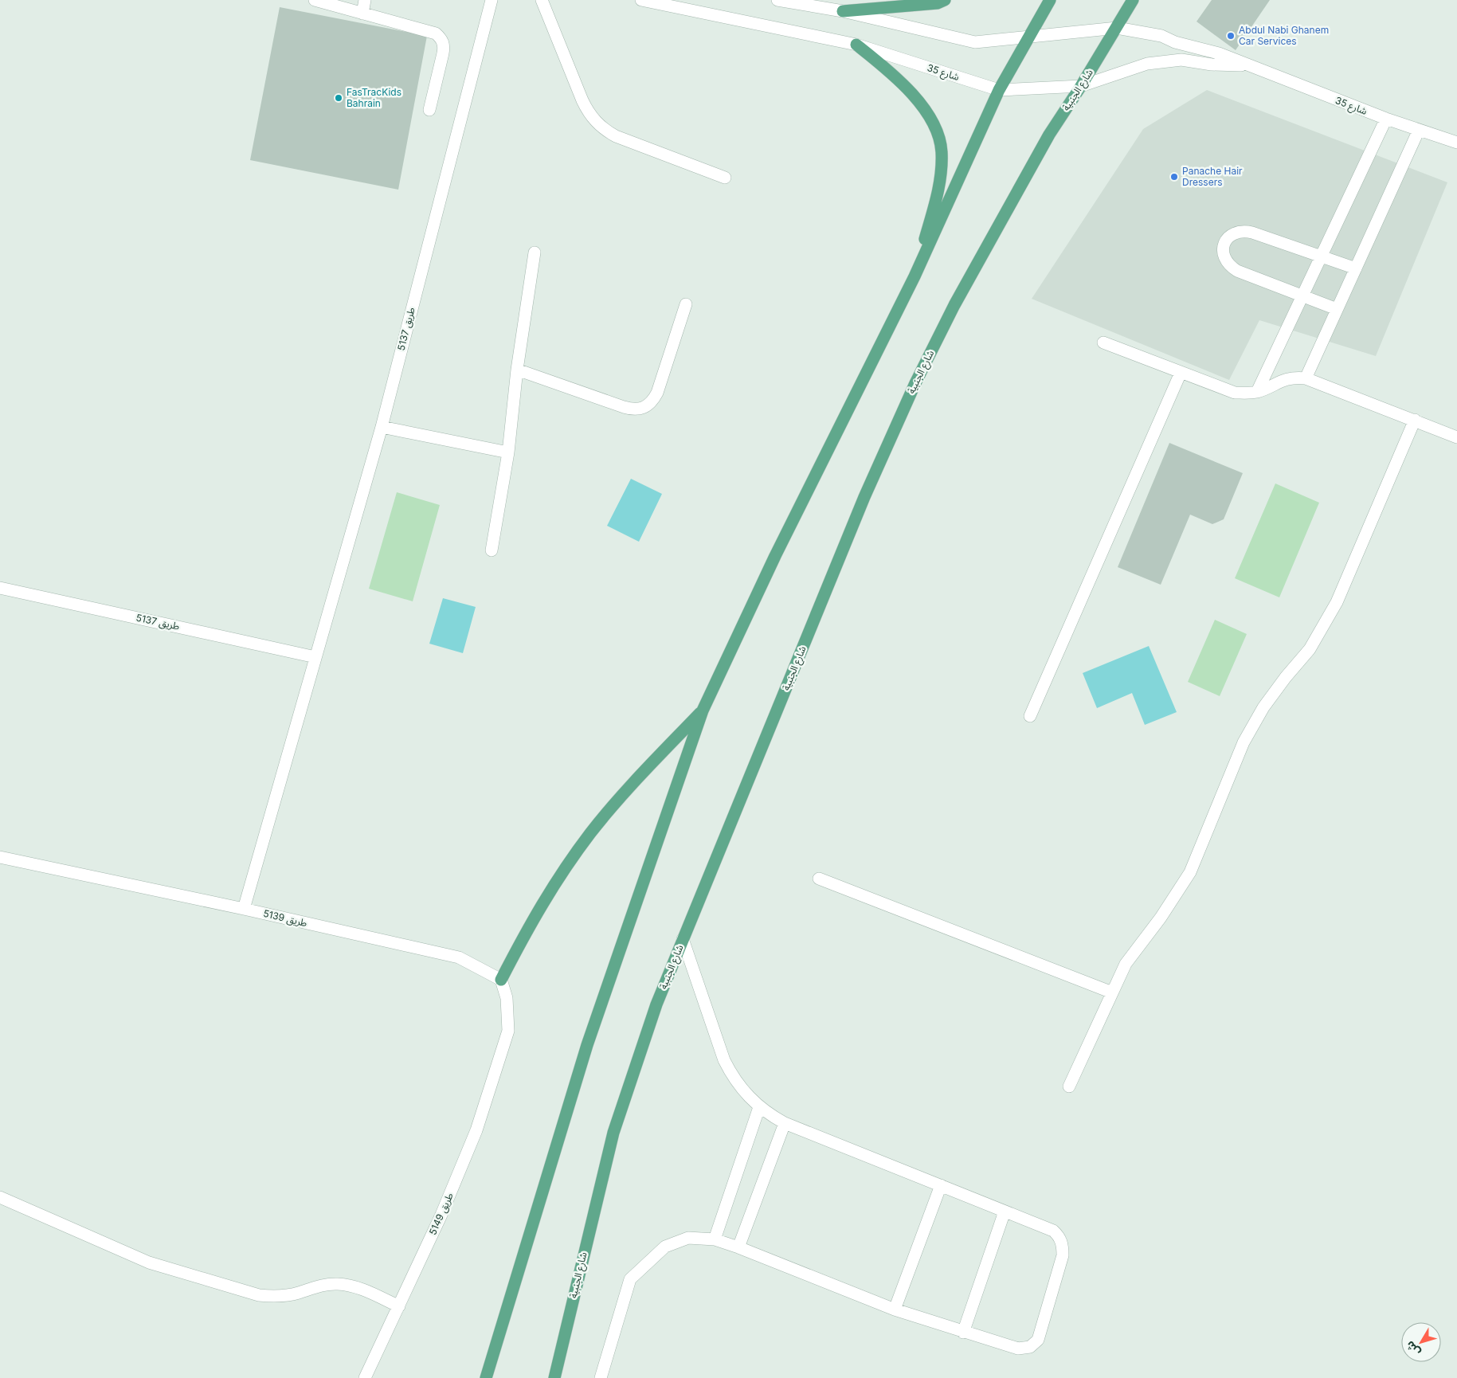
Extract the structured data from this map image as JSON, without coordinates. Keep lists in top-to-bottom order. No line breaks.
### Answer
{"streets":{"main road":["شارع الجنبية"],"street":["شارع 35","طريق 5137","طريق 5139","طريق 5149"]},"crossings":[["شارع 35","شارع الجنبية"],["طريق 5137","طريق 5139"],["طريق 5139","طريق 5149"]],"places":["Abdul Nabi Ghanem Car Services","FasTracKids Bahrain","Panache Hair Dressers"],"north":"bottom left"}
